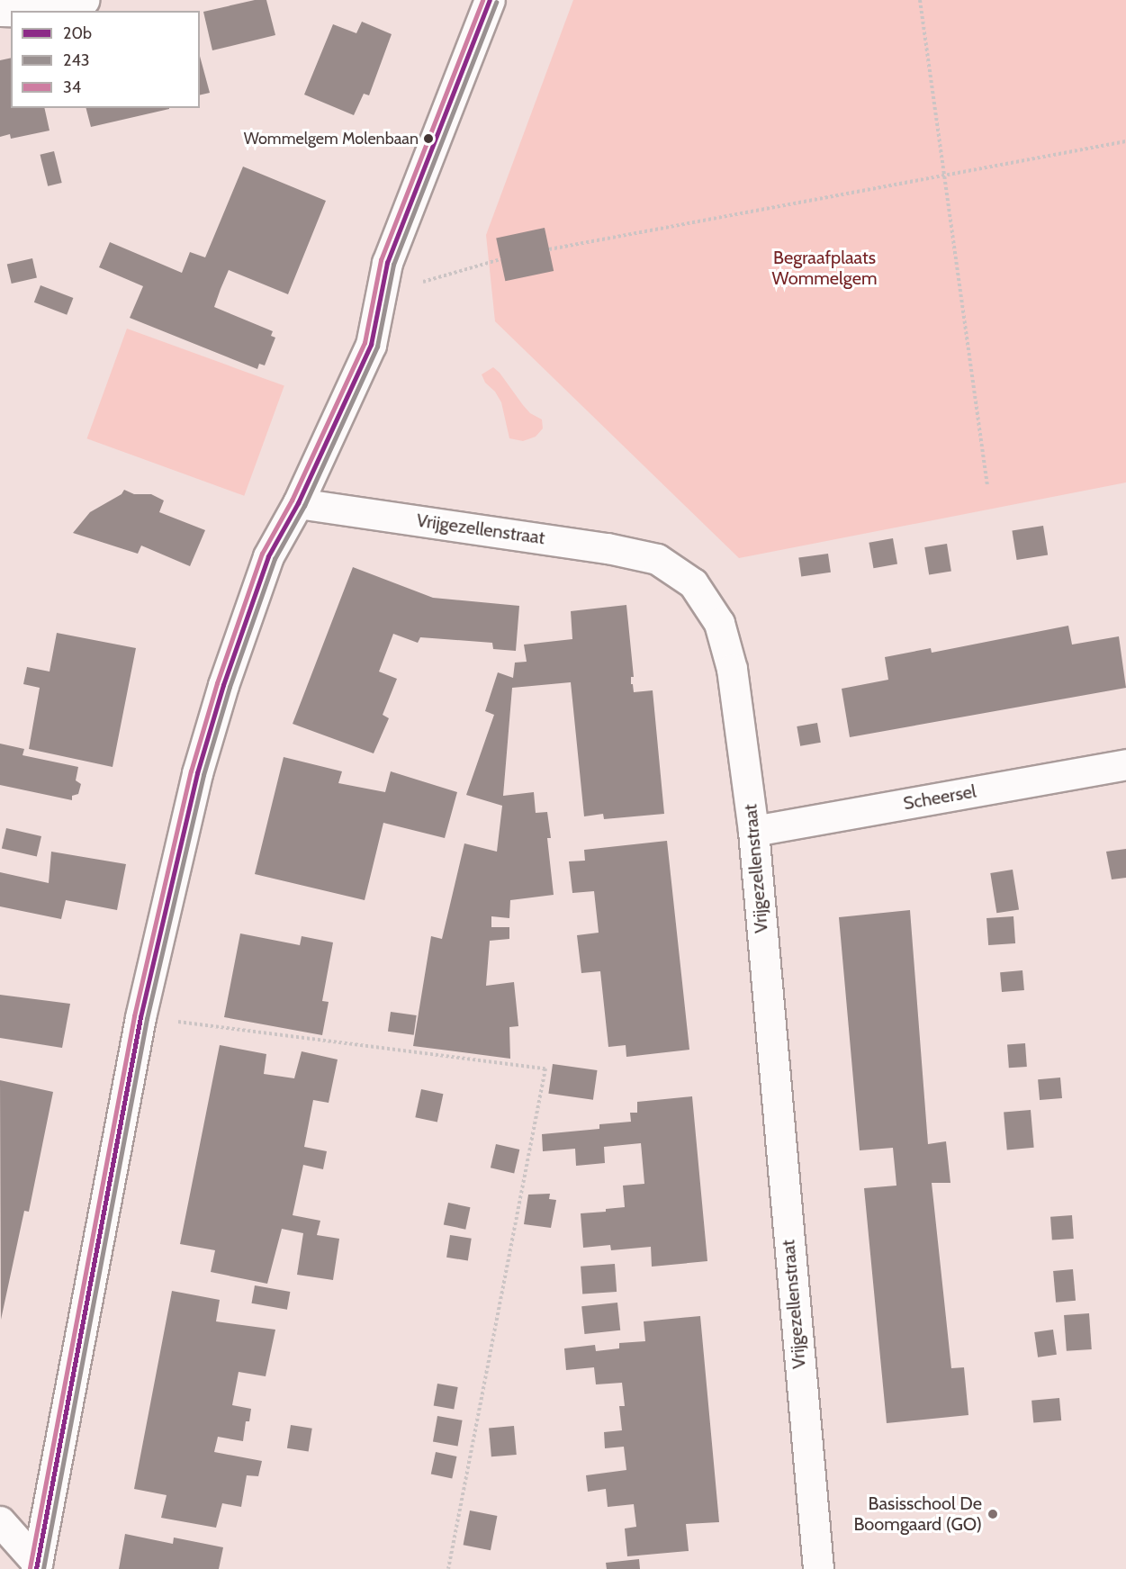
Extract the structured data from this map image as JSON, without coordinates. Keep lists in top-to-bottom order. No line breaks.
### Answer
{"streets":{"street":["Vrijgezellenstraat","Scheersel"]},"crossings":[["Vrijgezellenstraat","Scheersel"]],"parks":["Begraafplaats Wommelgem"],"places":["Wommelgem Molenbaan","Basisschool De Boomgaard (GO)"],"lines":["transit line 20b","transit line 34","transit line 243"],"legend":["20b","243","34"]}
